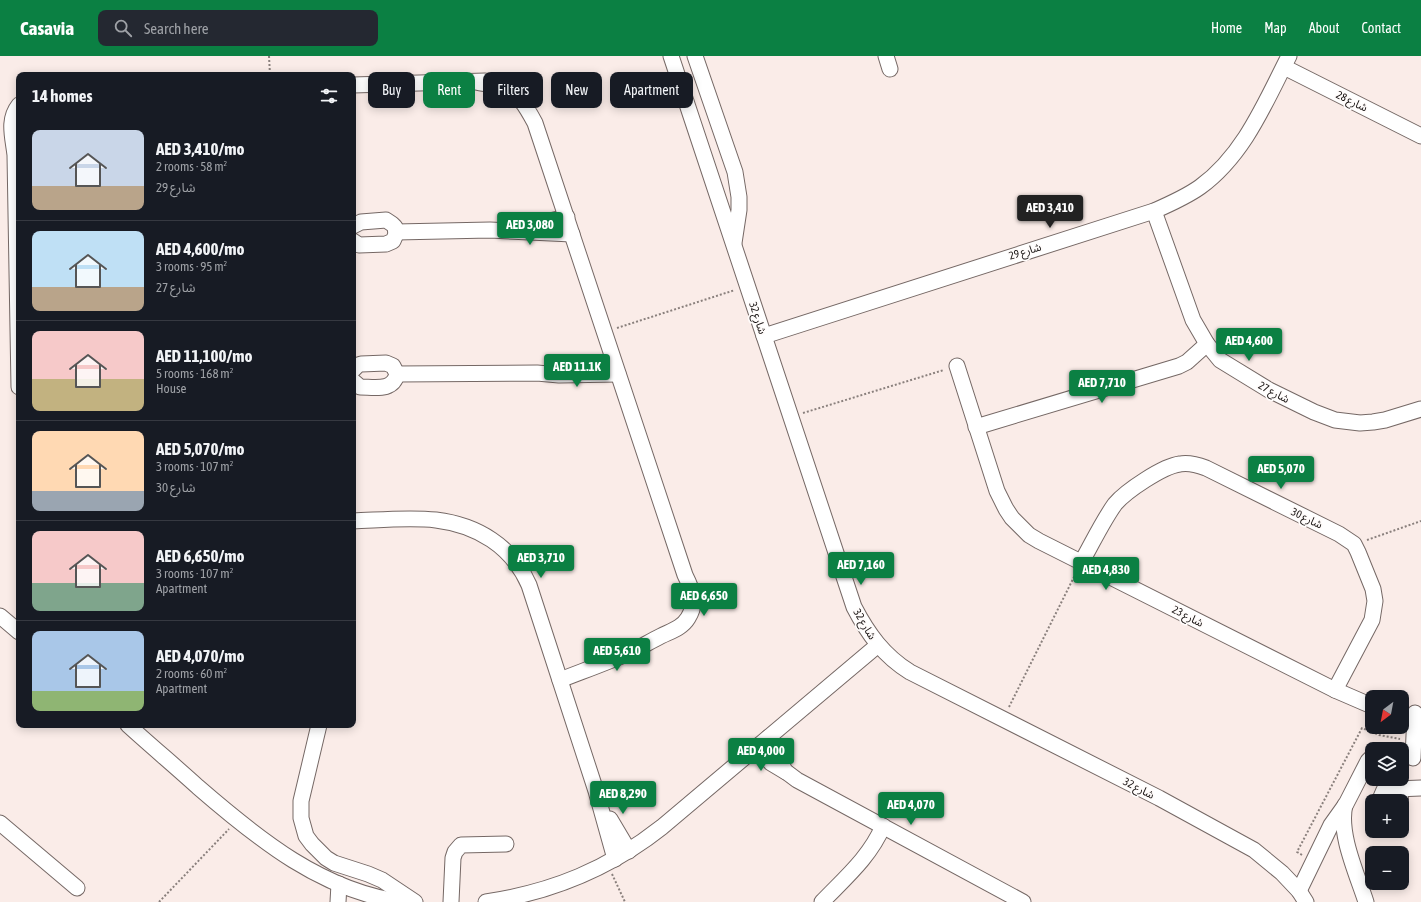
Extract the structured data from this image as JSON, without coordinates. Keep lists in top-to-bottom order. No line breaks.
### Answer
{"streets":{"street":["شارع 28","شارع 29","شارع 32","شارع 27","شارع 30","شارع 23"]},"crossings":[["شارع 28","شارع 29"],["شارع 29","شارع 32"],["شارع 29","شارع 27"],["شارع 30","شارع 23"]],"north":"bottom left","page":{"header":"Casavia","search":"Search here","nav":["Home","Map","About","Contact"],"chip":["Buy","Rent","Filters","New","Apartment"],"heading":"14 homes","list":[{"name":"AED 3,410/mo","note":"2 rooms · 58 m² · شارع 29"},{"name":"AED 4,600/mo","note":"3 rooms · 95 m² · شارع 27"},{"name":"AED 11,100/mo","note":"5 rooms · 168 m² · House"},{"name":"AED 5,070/mo","note":"3 rooms · 107 m² · شارع 30"},{"name":"AED 6,650/mo","note":"3 rooms · 107 m² · Apartment"},{"name":"AED 4,070/mo","note":"2 rooms · 60 m² · Apartment"}],"price":["AED 3,410","AED 3,080","AED 4,600","AED 11.1K","AED 7,710","AED 5,070","AED 3,710","AED 7,160","AED 4,830","AED 6,650","AED 5,610","AED 4,000","AED 8,290","AED 4,070"],"map_buttons":["+","−"]}}
